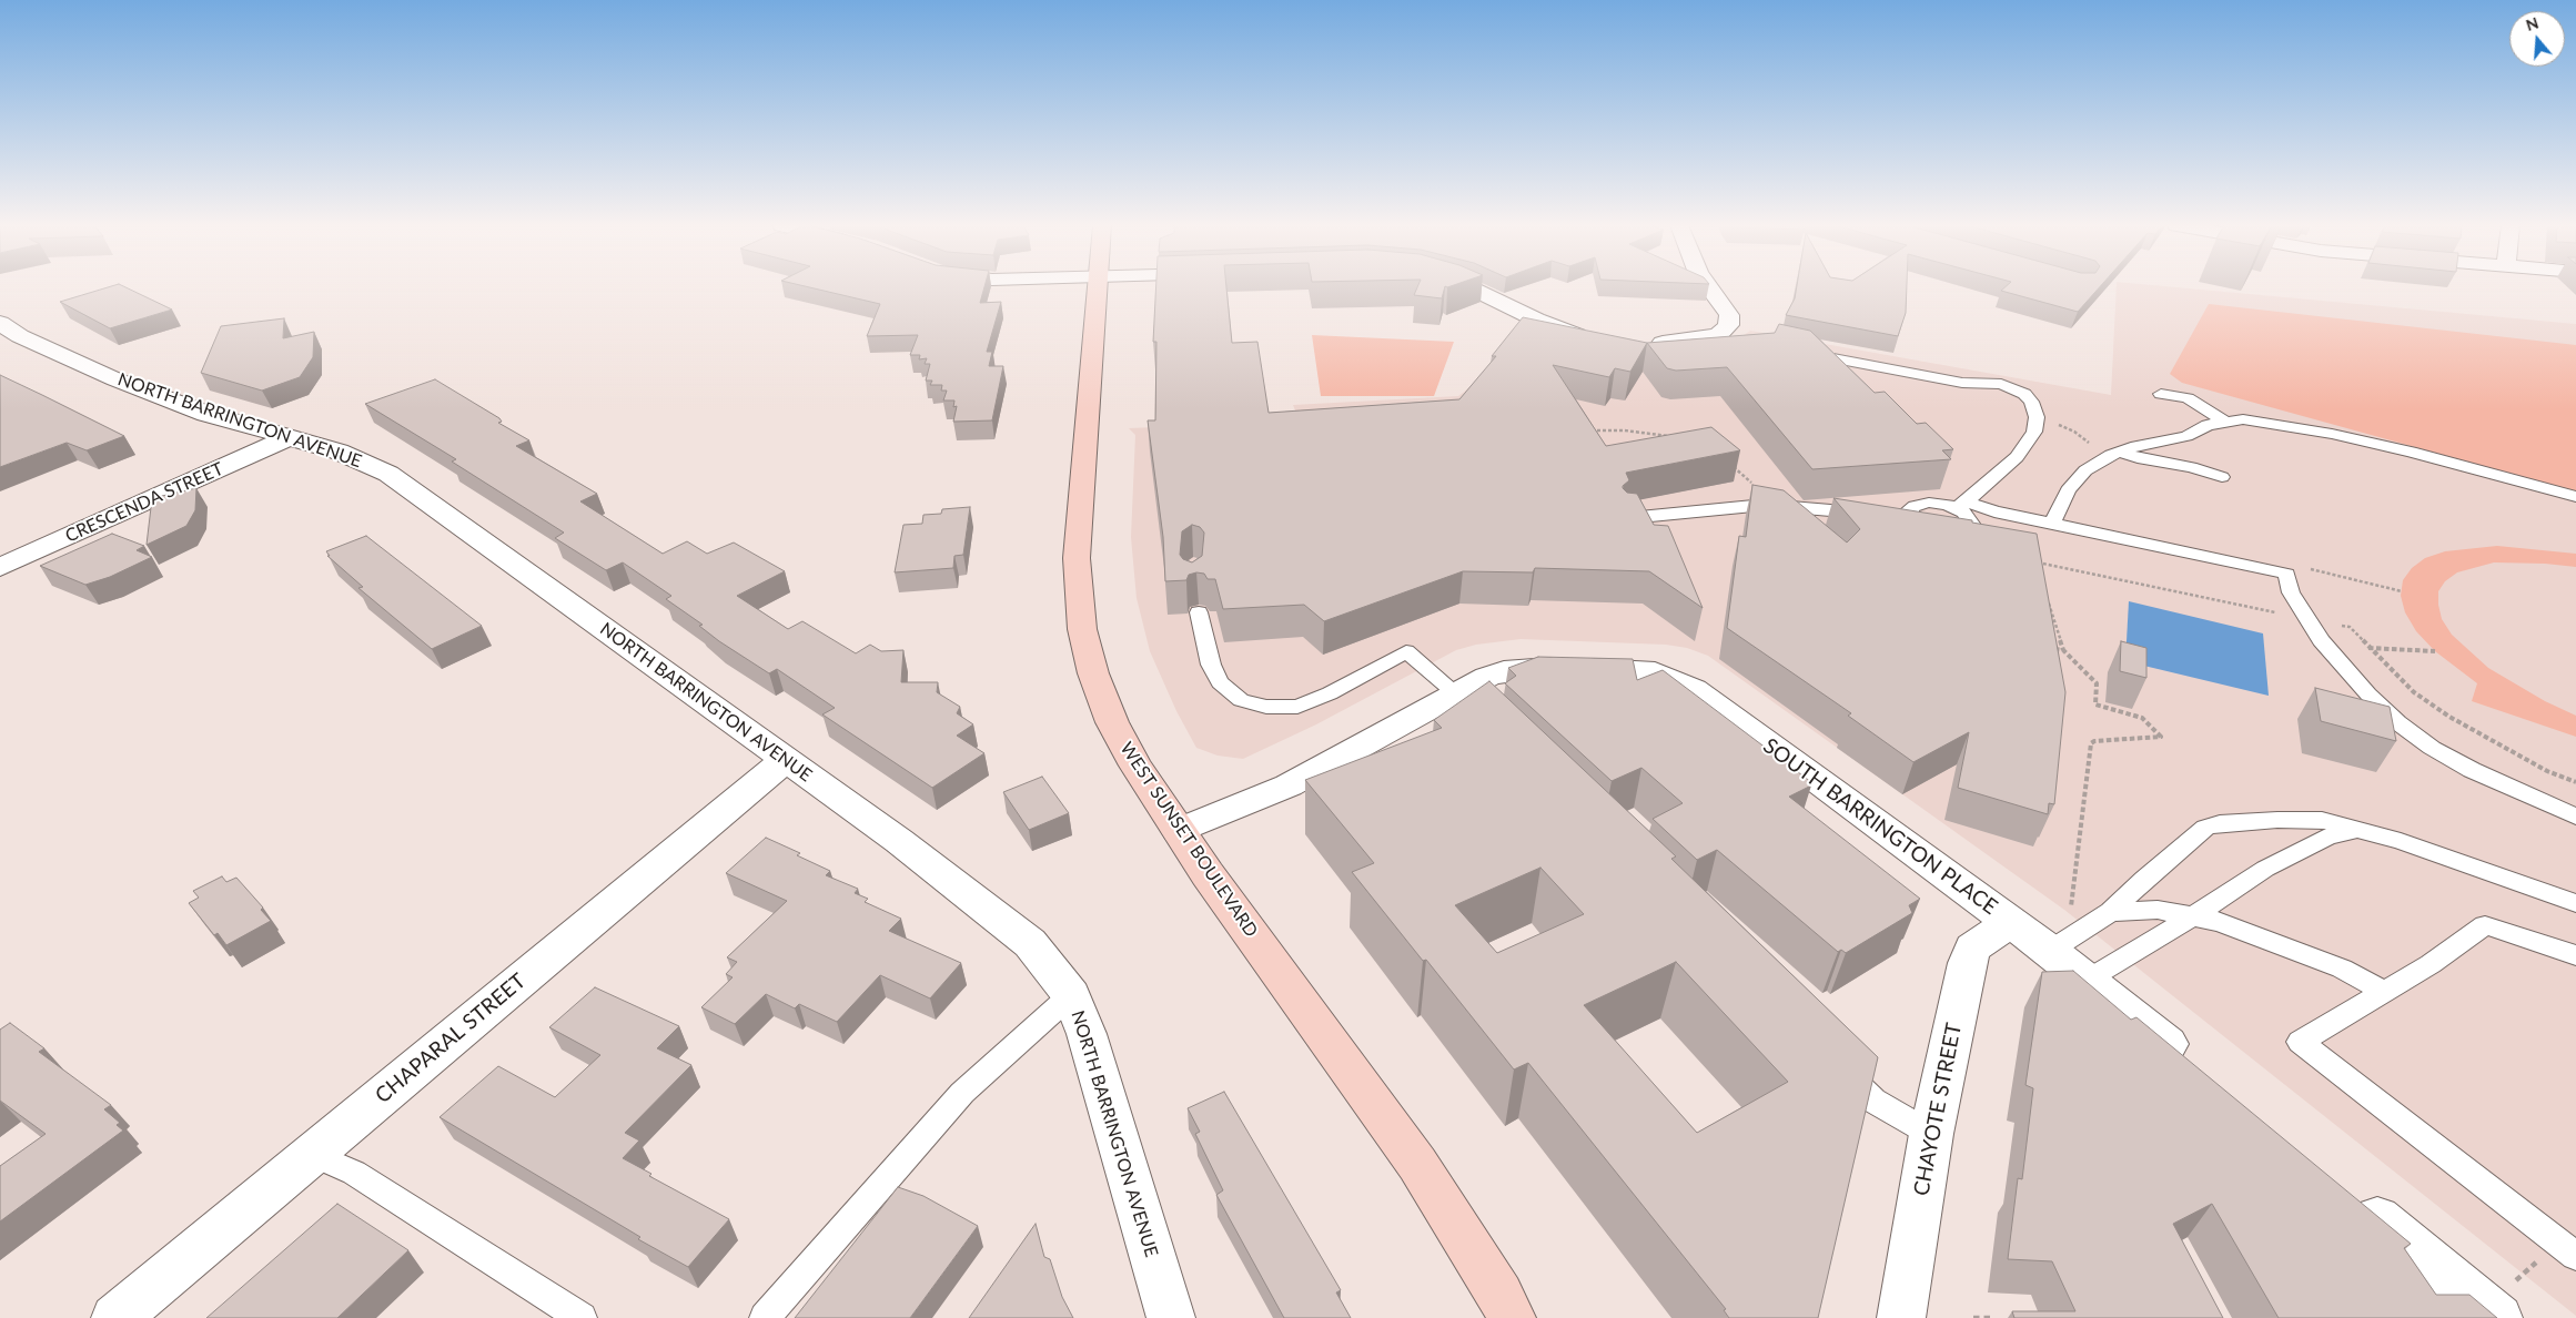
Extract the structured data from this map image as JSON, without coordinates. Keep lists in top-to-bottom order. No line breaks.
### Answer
{"streets":{"main road":["WEST SUNSET BOULEVARD"],"street":["NORTH BARRINGTON AVENUE","CRESCENDA STREET","SOUTH BARRINGTON PLACE","CHAPARAL STREET","CHAYOTE STREET"]},"crossings":[["NORTH BARRINGTON AVENUE","CRESCENDA STREET"],["NORTH BARRINGTON AVENUE","CHAPARAL STREET"],["SOUTH BARRINGTON PLACE","WEST SUNSET BOULEVARD"],["SOUTH BARRINGTON PLACE","CHAYOTE STREET"]],"north":"top"}
